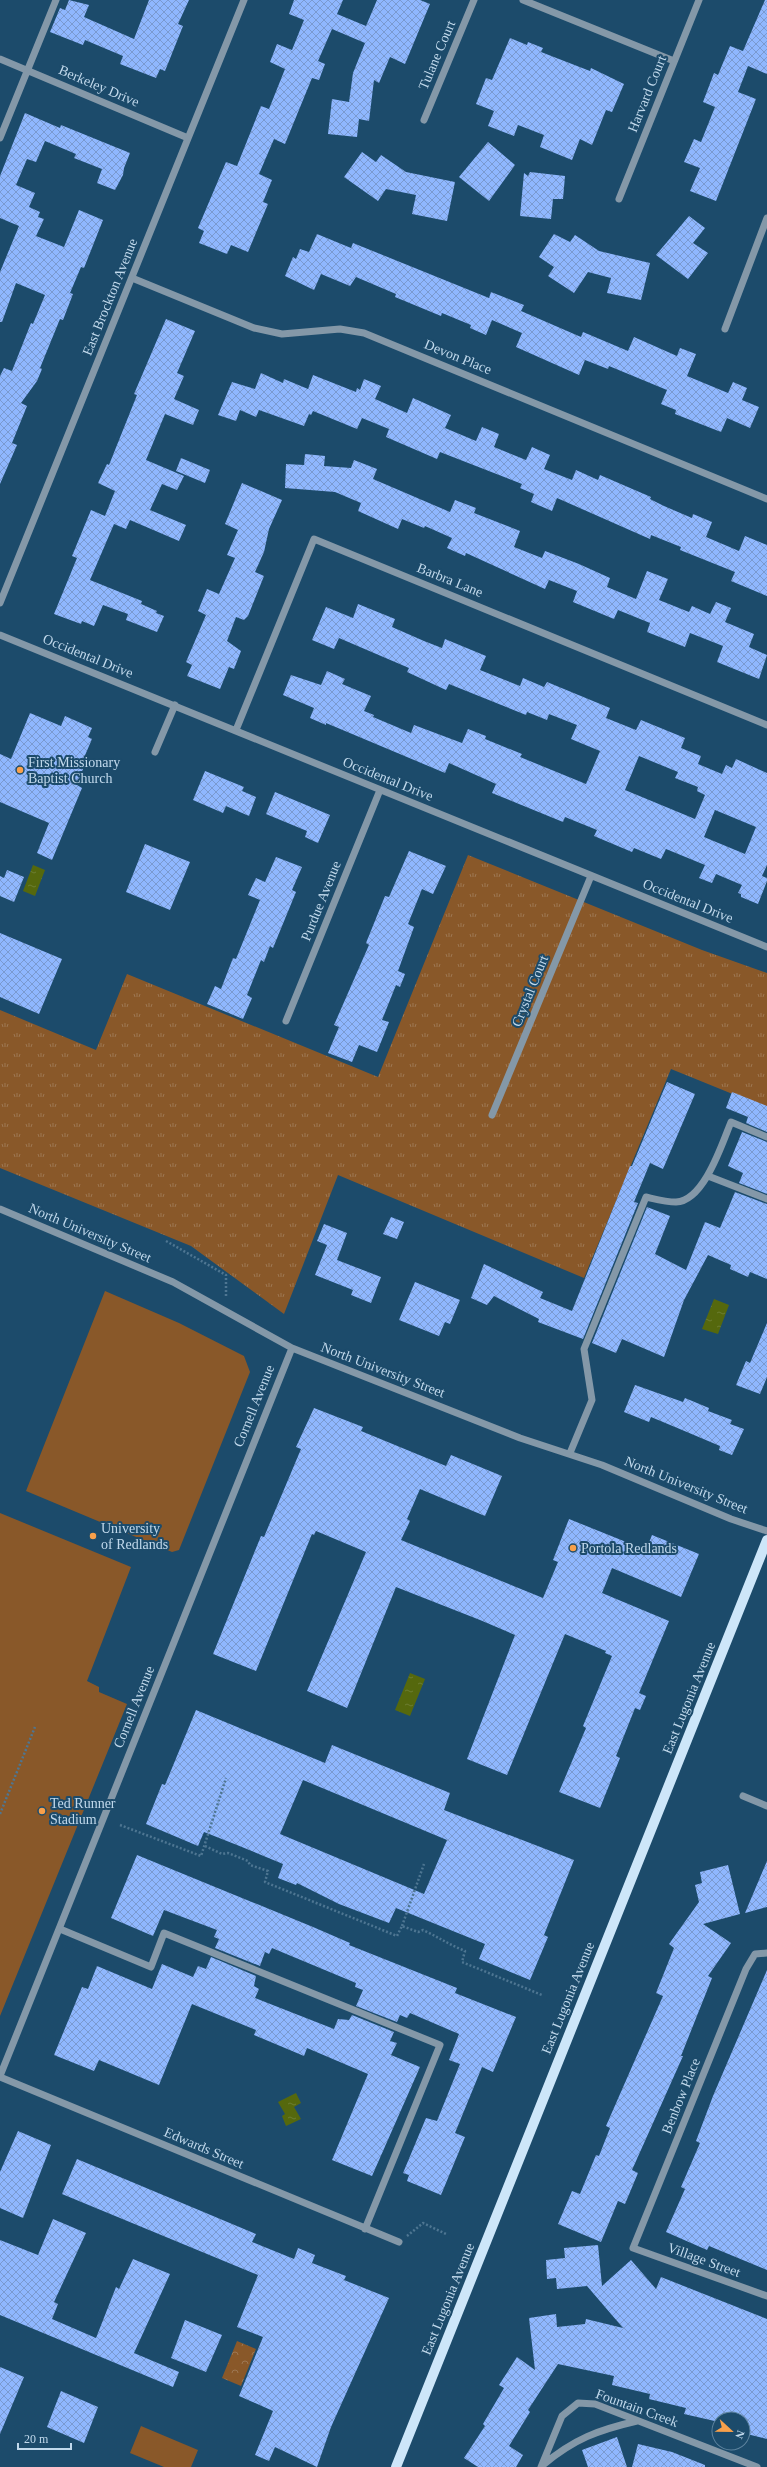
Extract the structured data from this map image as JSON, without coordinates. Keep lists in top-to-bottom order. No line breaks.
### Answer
{"streets":{"main road":["East Lugonia Avenue"],"street":["Tulane Court","Berkeley Drive","Harvard Court","East Brockton Avenue","Devon Place","Barbra Lane","Occidental Drive","Purdue Avenue","Crystal Court","North University Street","Cornell Avenue","Benbow Place","Edwards Street","Village Street","Fountain Creek"]},"crossings":[["Berkeley Drive","East Brockton Avenue"],["East Brockton Avenue","Devon Place"],["Barbra Lane","Occidental Drive"],["Occidental Drive","Purdue Avenue"],["Occidental Drive","Crystal Court"],["North University Street","Cornell Avenue"],["Cornell Avenue","Edwards Street"],["Benbow Place","Village Street"]],"places":["First Missionary Baptist Church","University of Redlands","Portola Redlands","Ted Runner Stadium"],"scale_bar":"20 m","north":"right"}
